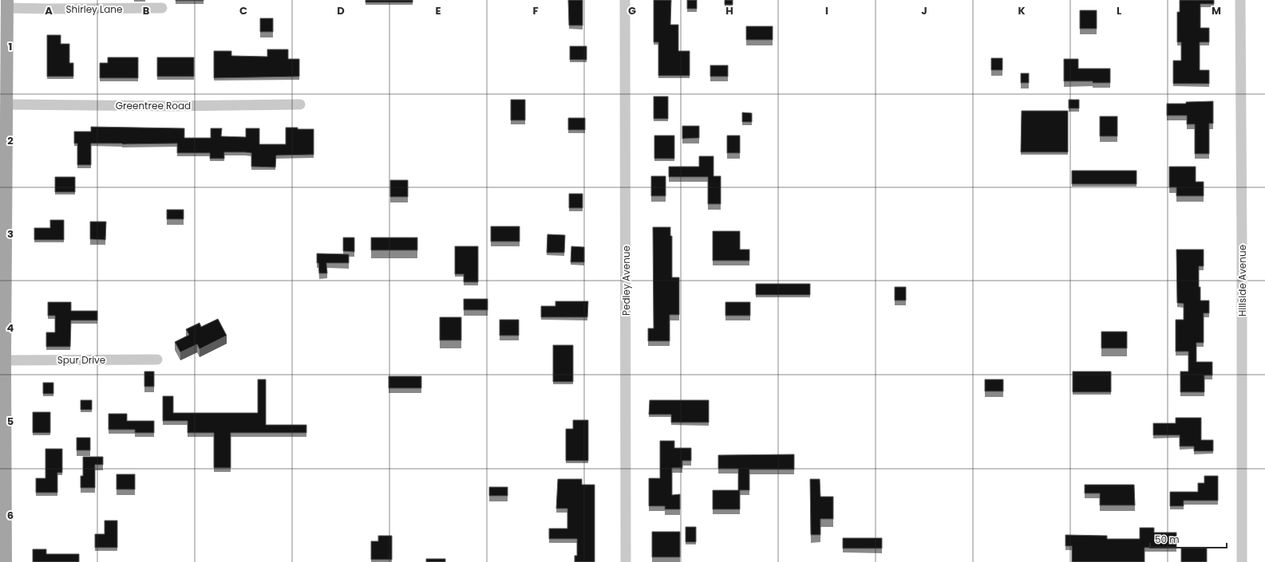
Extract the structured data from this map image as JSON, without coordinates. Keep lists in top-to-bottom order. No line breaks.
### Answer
{"streets":{"street":["Shirley Lane","Greentree Road","Pedley Avenue","Hillside Avenue","Spur Drive"]},"scale_bar":"50 m","grid":{"columns":["A","B","C","D","E","F","G","H","I","J","K","L","M"],"rows":["1","2","3","4","5","6"]}}
